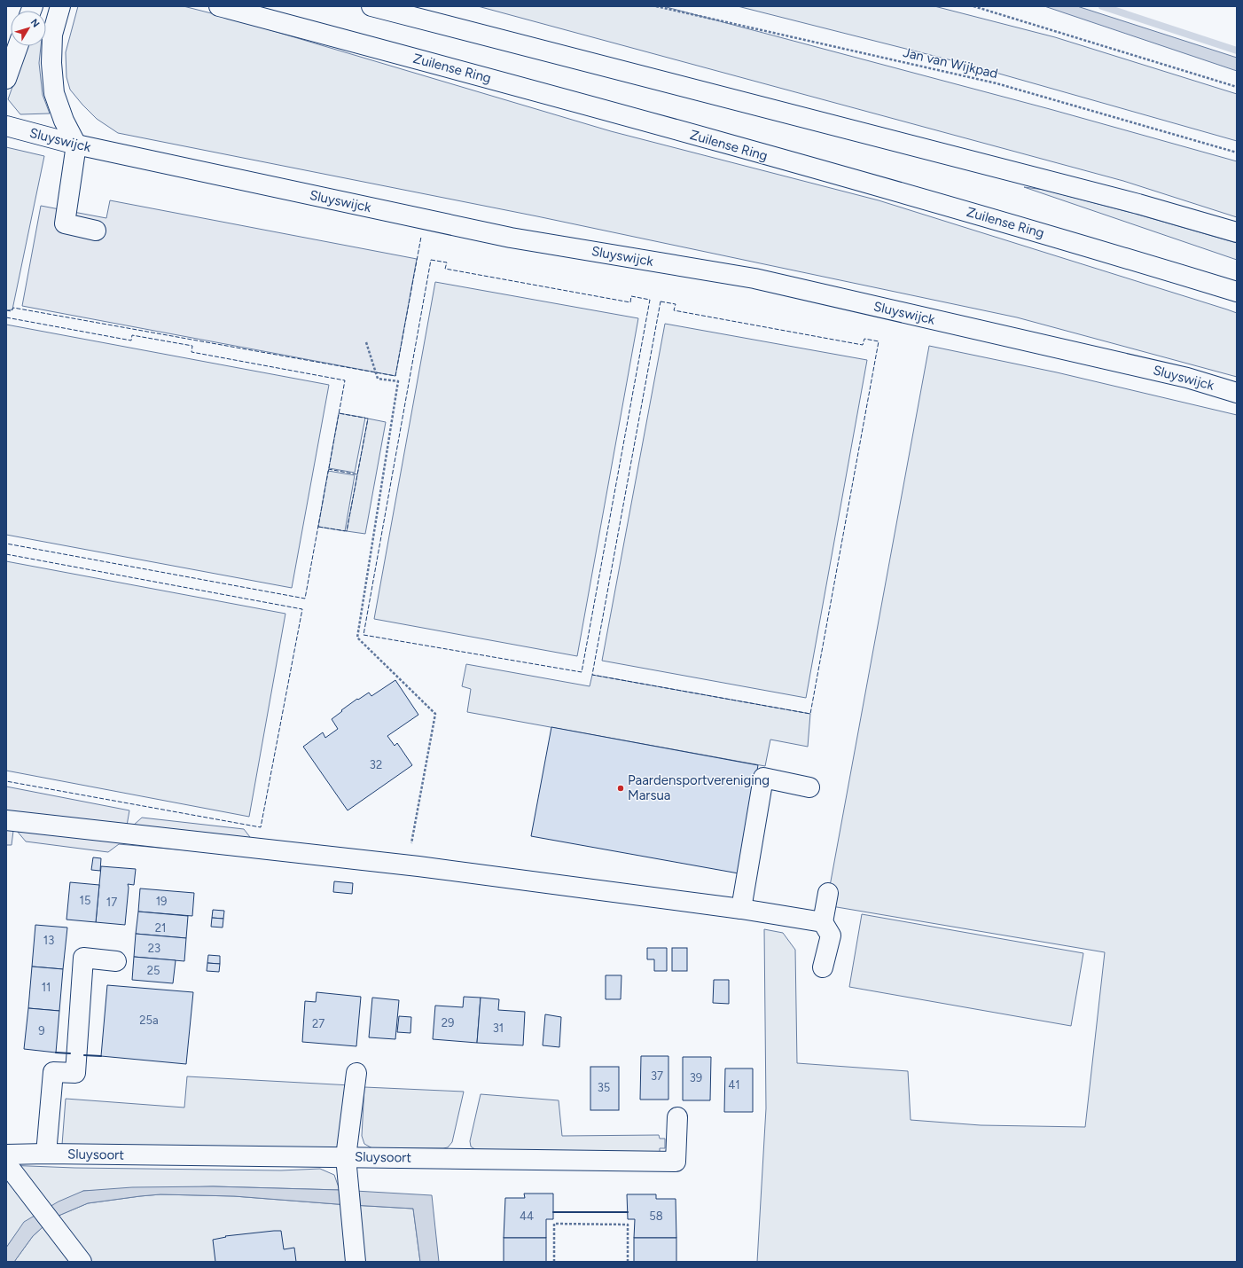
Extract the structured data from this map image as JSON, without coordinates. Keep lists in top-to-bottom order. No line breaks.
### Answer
{"streets":{"street":["Zuilense Ring","Sluyswijck","Sluysoort"],"path":["Jan van Wijkpad"]},"places":["Paardensportvereniging Marsua"],"house_numbers":["32","15","19","17","21","13","23","25","11","25a","29","27","31","9","37","39","41","35","44","58"],"north":"top right"}
